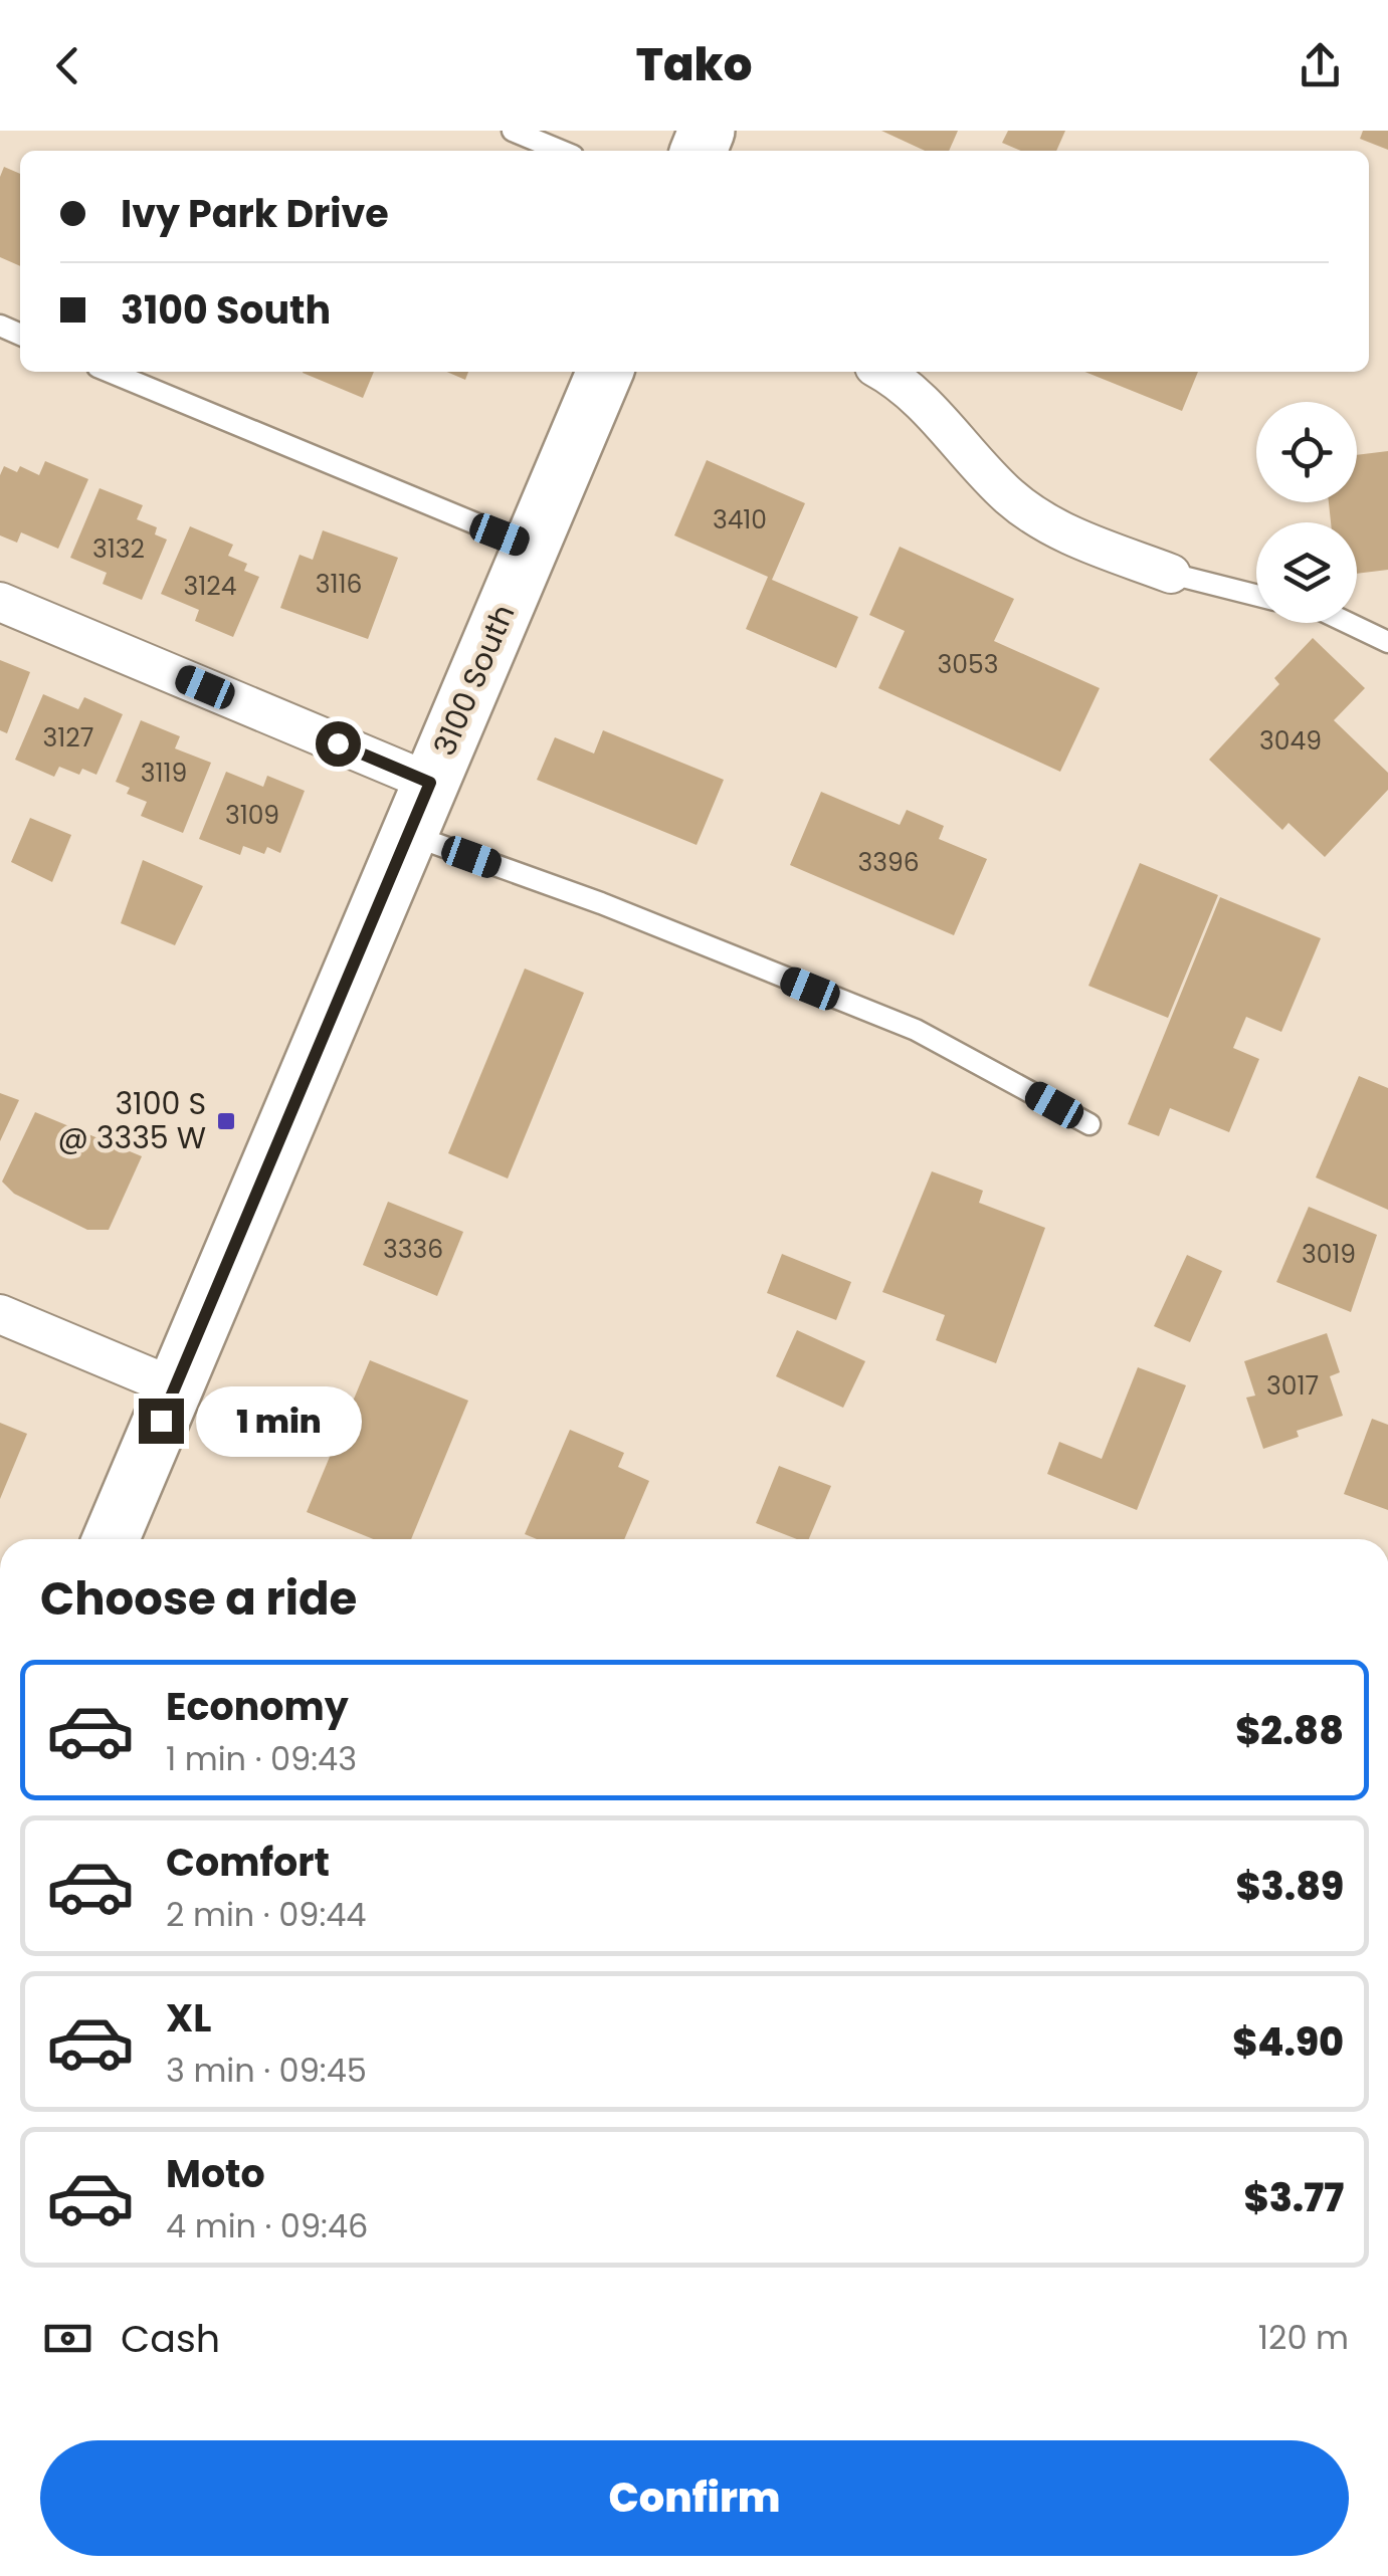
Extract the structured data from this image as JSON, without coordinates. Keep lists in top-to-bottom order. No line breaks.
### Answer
{"streets":{"main road":["3100 South"]},"places":{"transit":["3100 S @ 3335 W"]},"house_numbers":["3410","3132","3116","3124","3053","3127","3049","3119","3109","3396","3336","3019","3017"],"page":{"header":"Tako","banner":["Ivy Park Drive","3100 South"],"bubble":"1 min","heading":"Choose a ride","list":[{"name":"Economy","note":"1 min · 09:43","value":"$2.88"},{"name":"Comfort","note":"2 min · 09:44","value":"$3.89"},{"name":"XL","note":"3 min · 09:45","value":"$4.90"},{"name":"Moto","note":"4 min · 09:46","value":"$3.77"}],"pay":["Cash","120 m"],"buttons":"Confirm"}}
